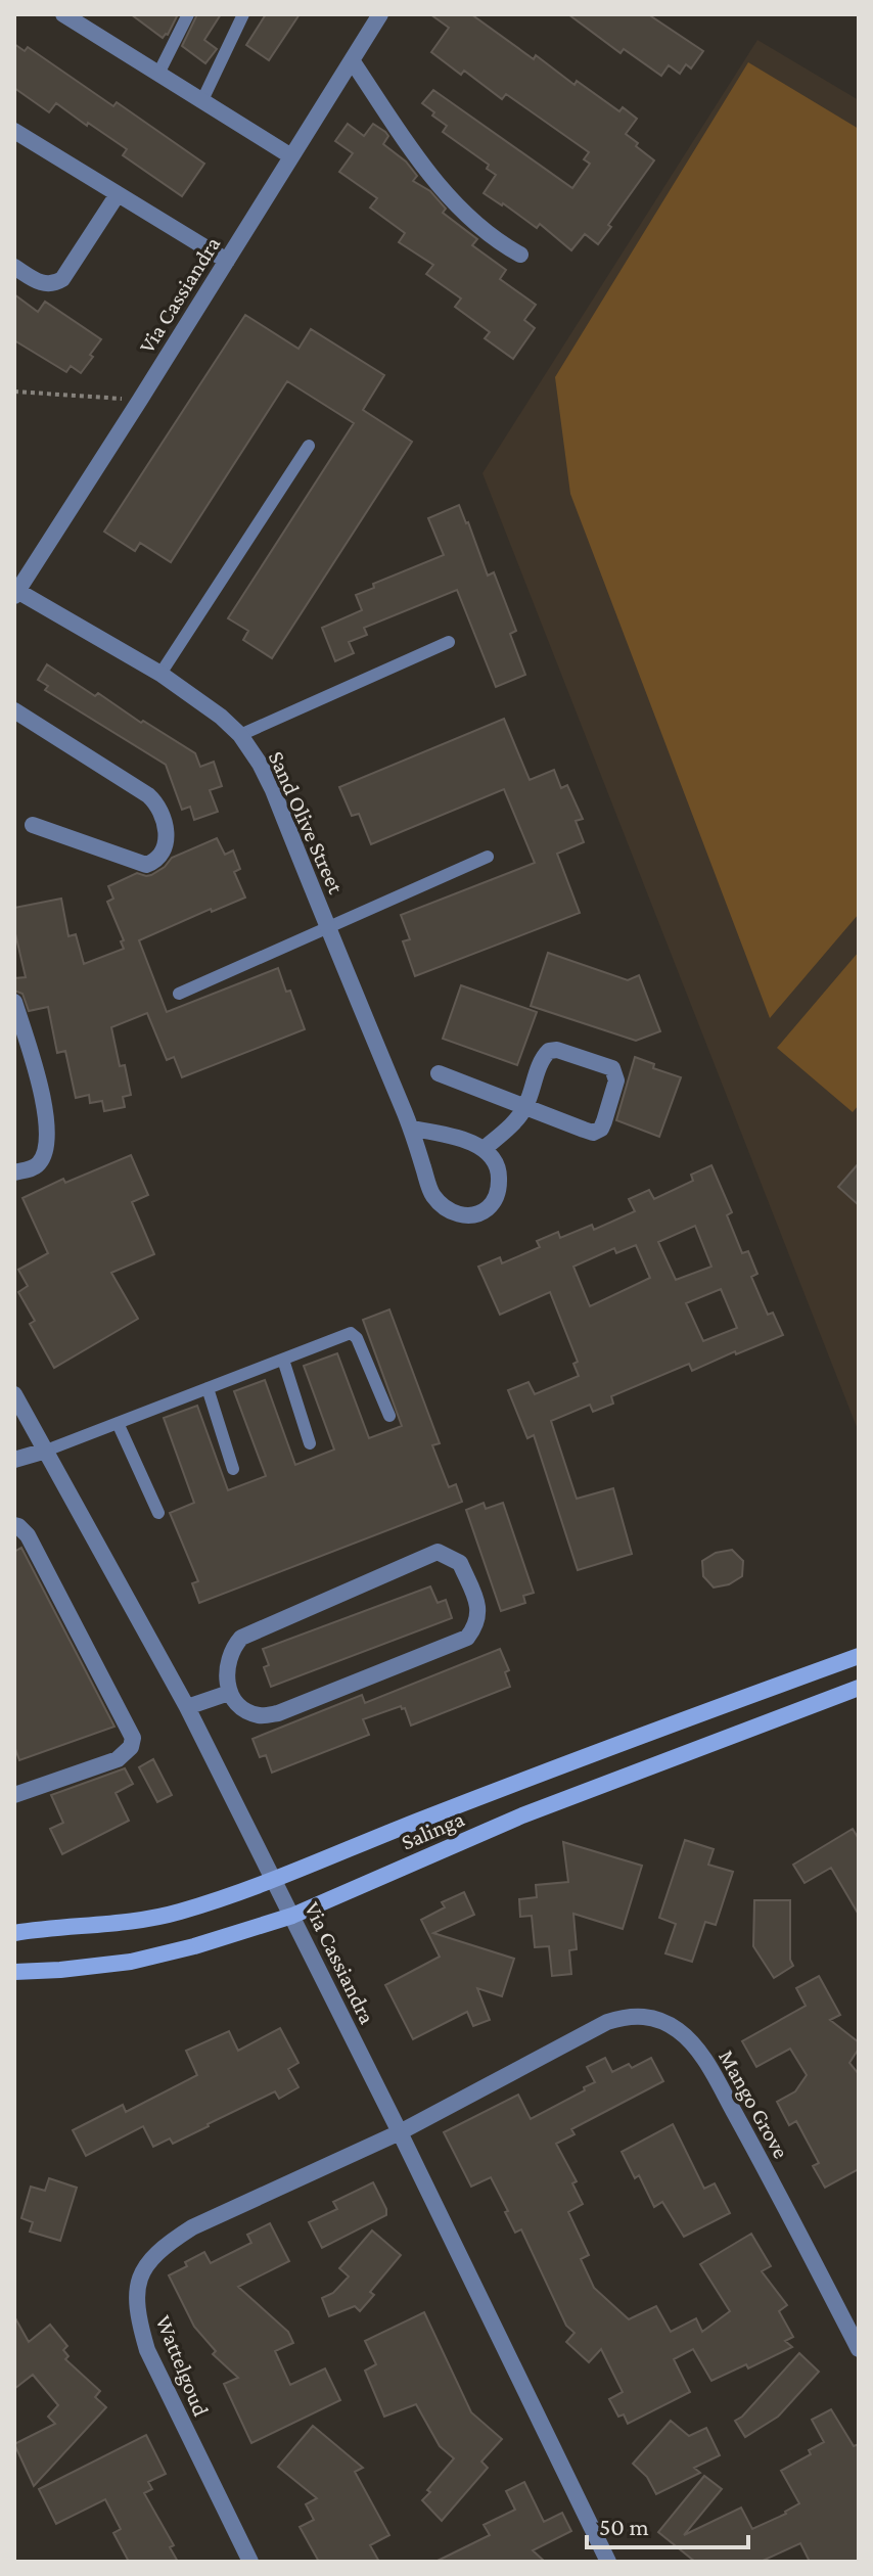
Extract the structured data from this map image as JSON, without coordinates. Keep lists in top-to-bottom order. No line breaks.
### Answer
{"streets":{"street":["Via Cassiandra","Sand Olive Street","Salinga","Mango Grove","Wattelgoud"]},"crossings":[["Via Cassiandra","Sand Olive Street"],["Via Cassiandra","Salinga"],["Via Cassiandra","Mango Grove"],["Via Cassiandra","Wattelgoud"],["Mango Grove","Wattelgoud"]],"scale_bar":"50 m"}
